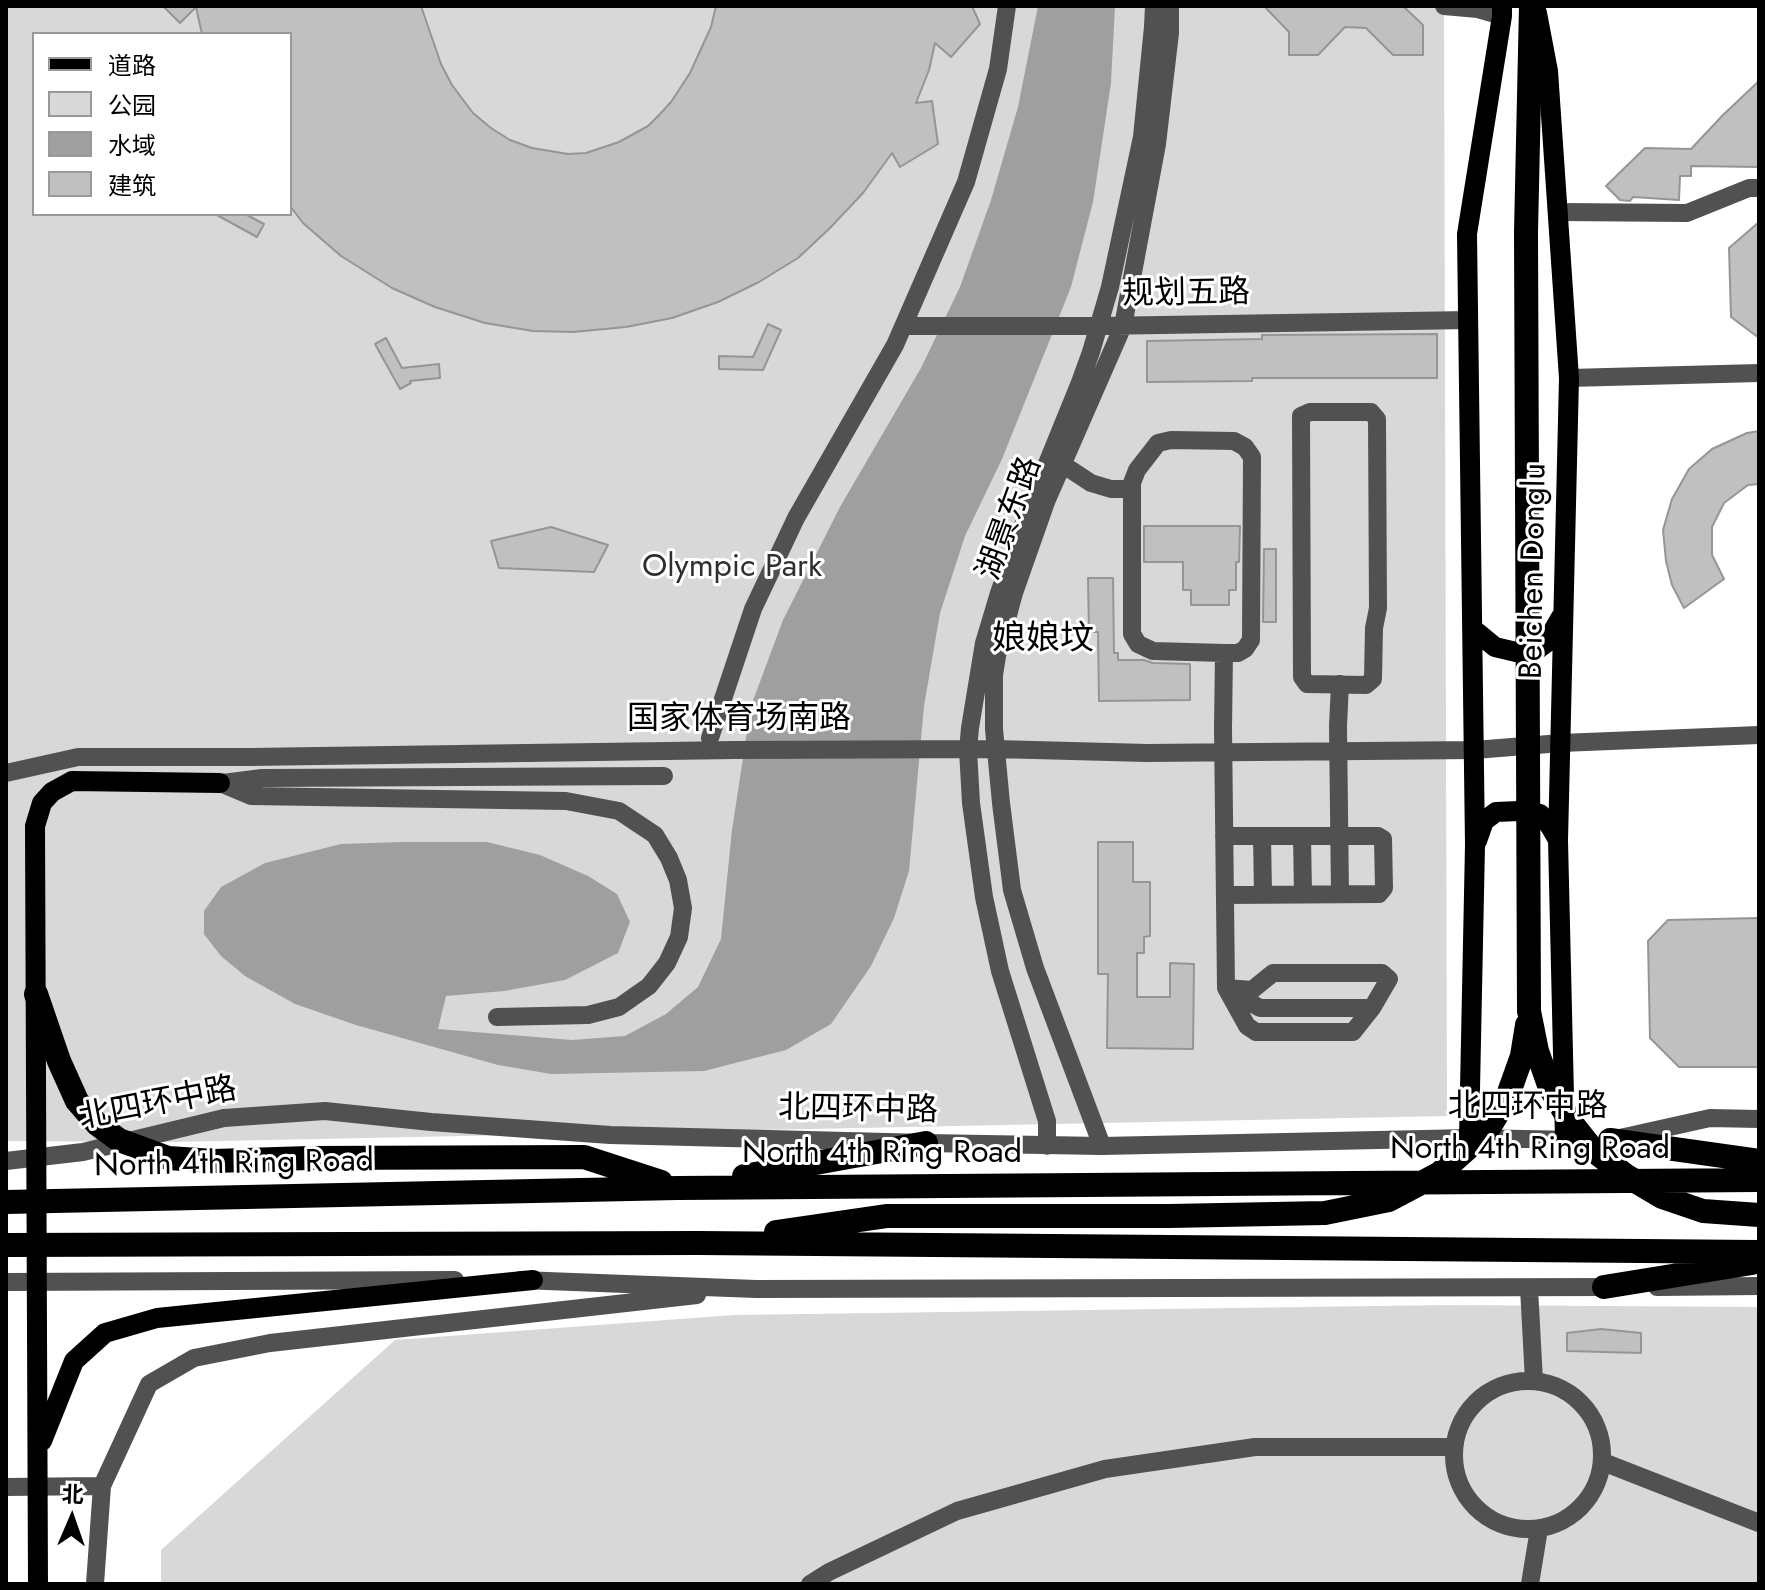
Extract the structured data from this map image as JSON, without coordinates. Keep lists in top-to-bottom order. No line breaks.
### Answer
{"streets":{"highway":["North 4th Ring Road"],"main road":["Beichen Donglu"],"street":["规划五路","湖景东路","国家体育场南路","北四环中路"]},"crossings":[["规划五路","湖景东路"],["规划五路","Beichen Donglu"],["湖景东路","国家体育场南路"],["湖景东路","北四环中路"],["Beichen Donglu","国家体育场南路"],["Beichen Donglu","北四环中路"]],"districts":["娘娘坟"],"parks":["Olympic Park"],"legend":["道路","公园","水域","建筑"],"north":"top"}
